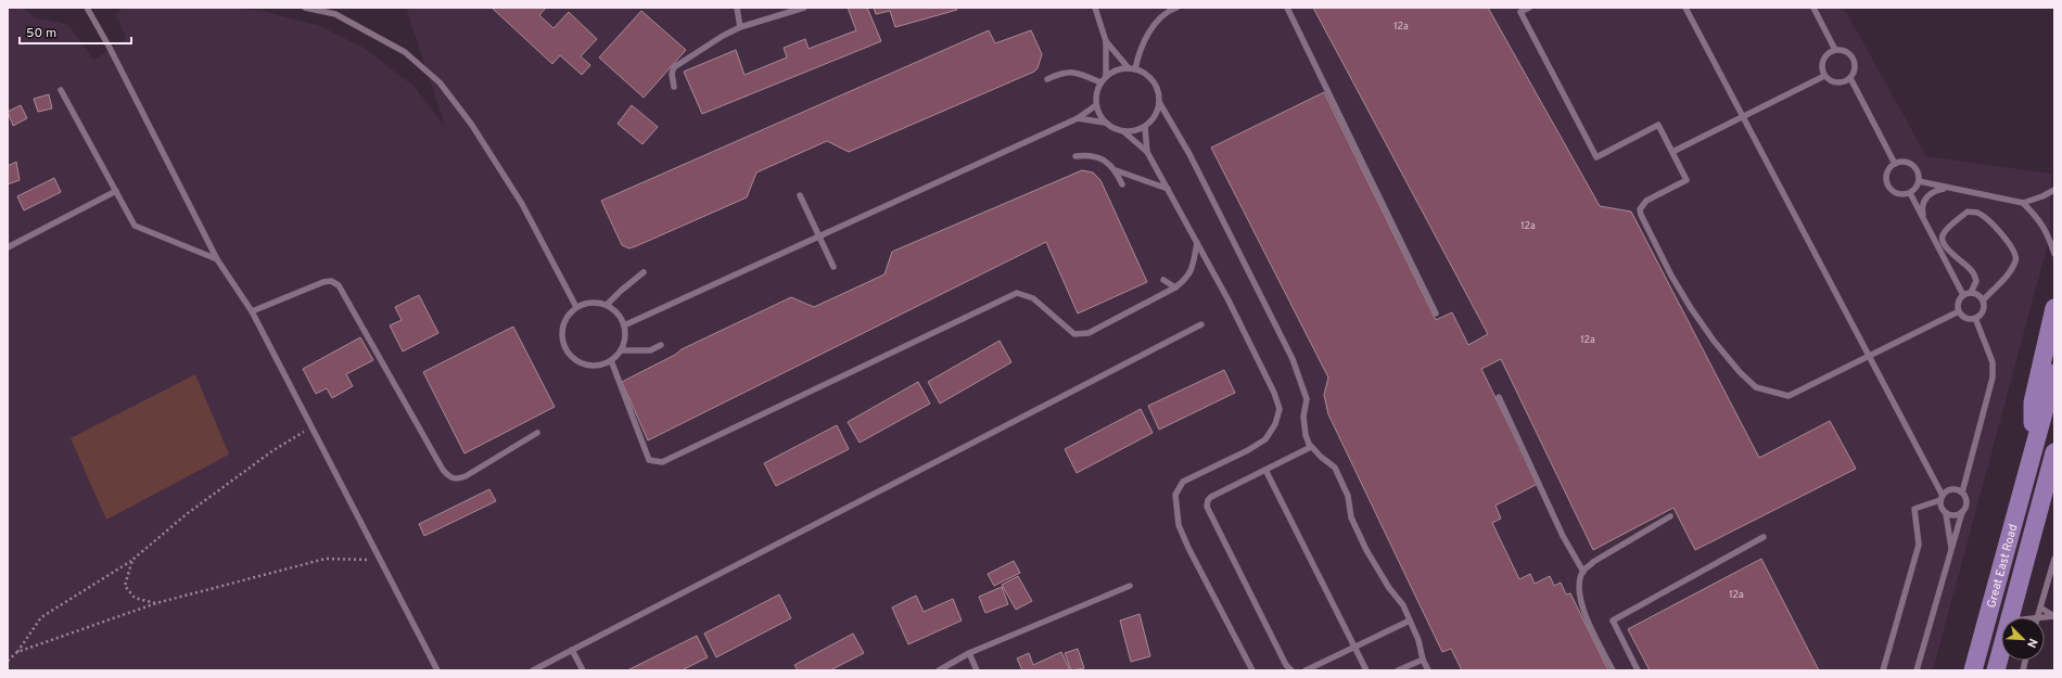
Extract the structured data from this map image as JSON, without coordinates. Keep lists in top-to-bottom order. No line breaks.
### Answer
{"streets":{"main road":["Great East Road"]},"house_numbers":["12a","12a","12a","12a"],"scale_bar":"50 m","north":"bottom right"}
